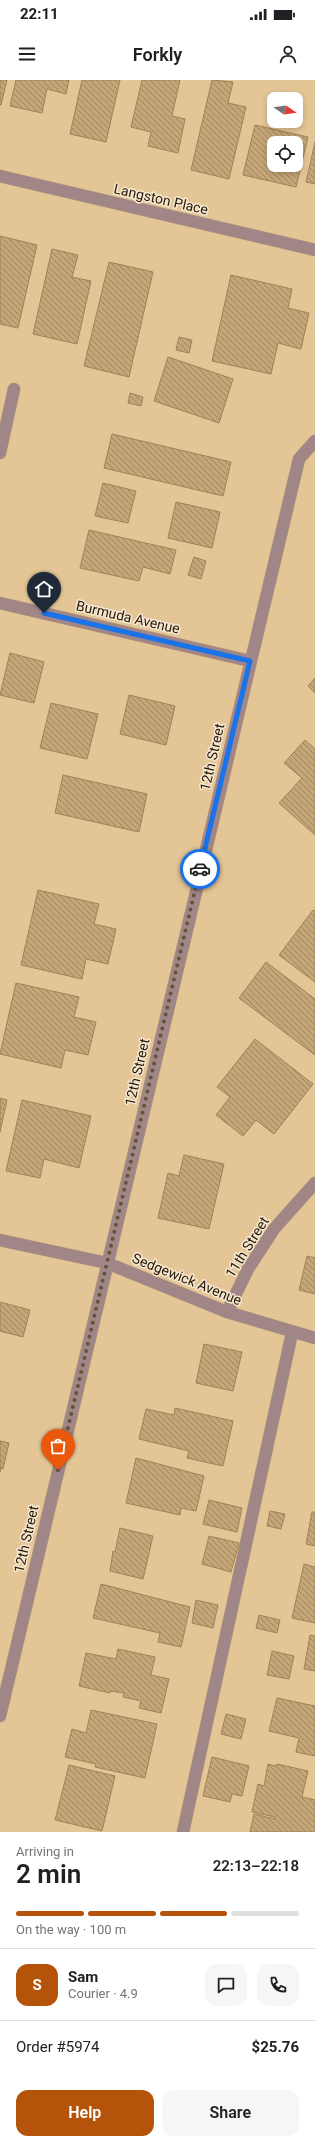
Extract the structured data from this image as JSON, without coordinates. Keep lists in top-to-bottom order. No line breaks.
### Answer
{"streets":{"street":["Langston Place","Burmuda Avenue","12th Street","11th Street","Sedgewick Avenue"]},"crossings":[["Burmuda Avenue","12th Street"],["12th Street","Sedgewick Avenue"],["11th Street","Sedgewick Avenue"]],"north":"right","page":{"status":"22:11","header":"Forkly","heading":["2 min","Arriving in","22:13–22:18"],"panel":["Sam","Courier · 4.9","Order #5974","$25.76"],"bar":"On the way · 100 m","round":"S","buttons":["Help","Share"]}}
